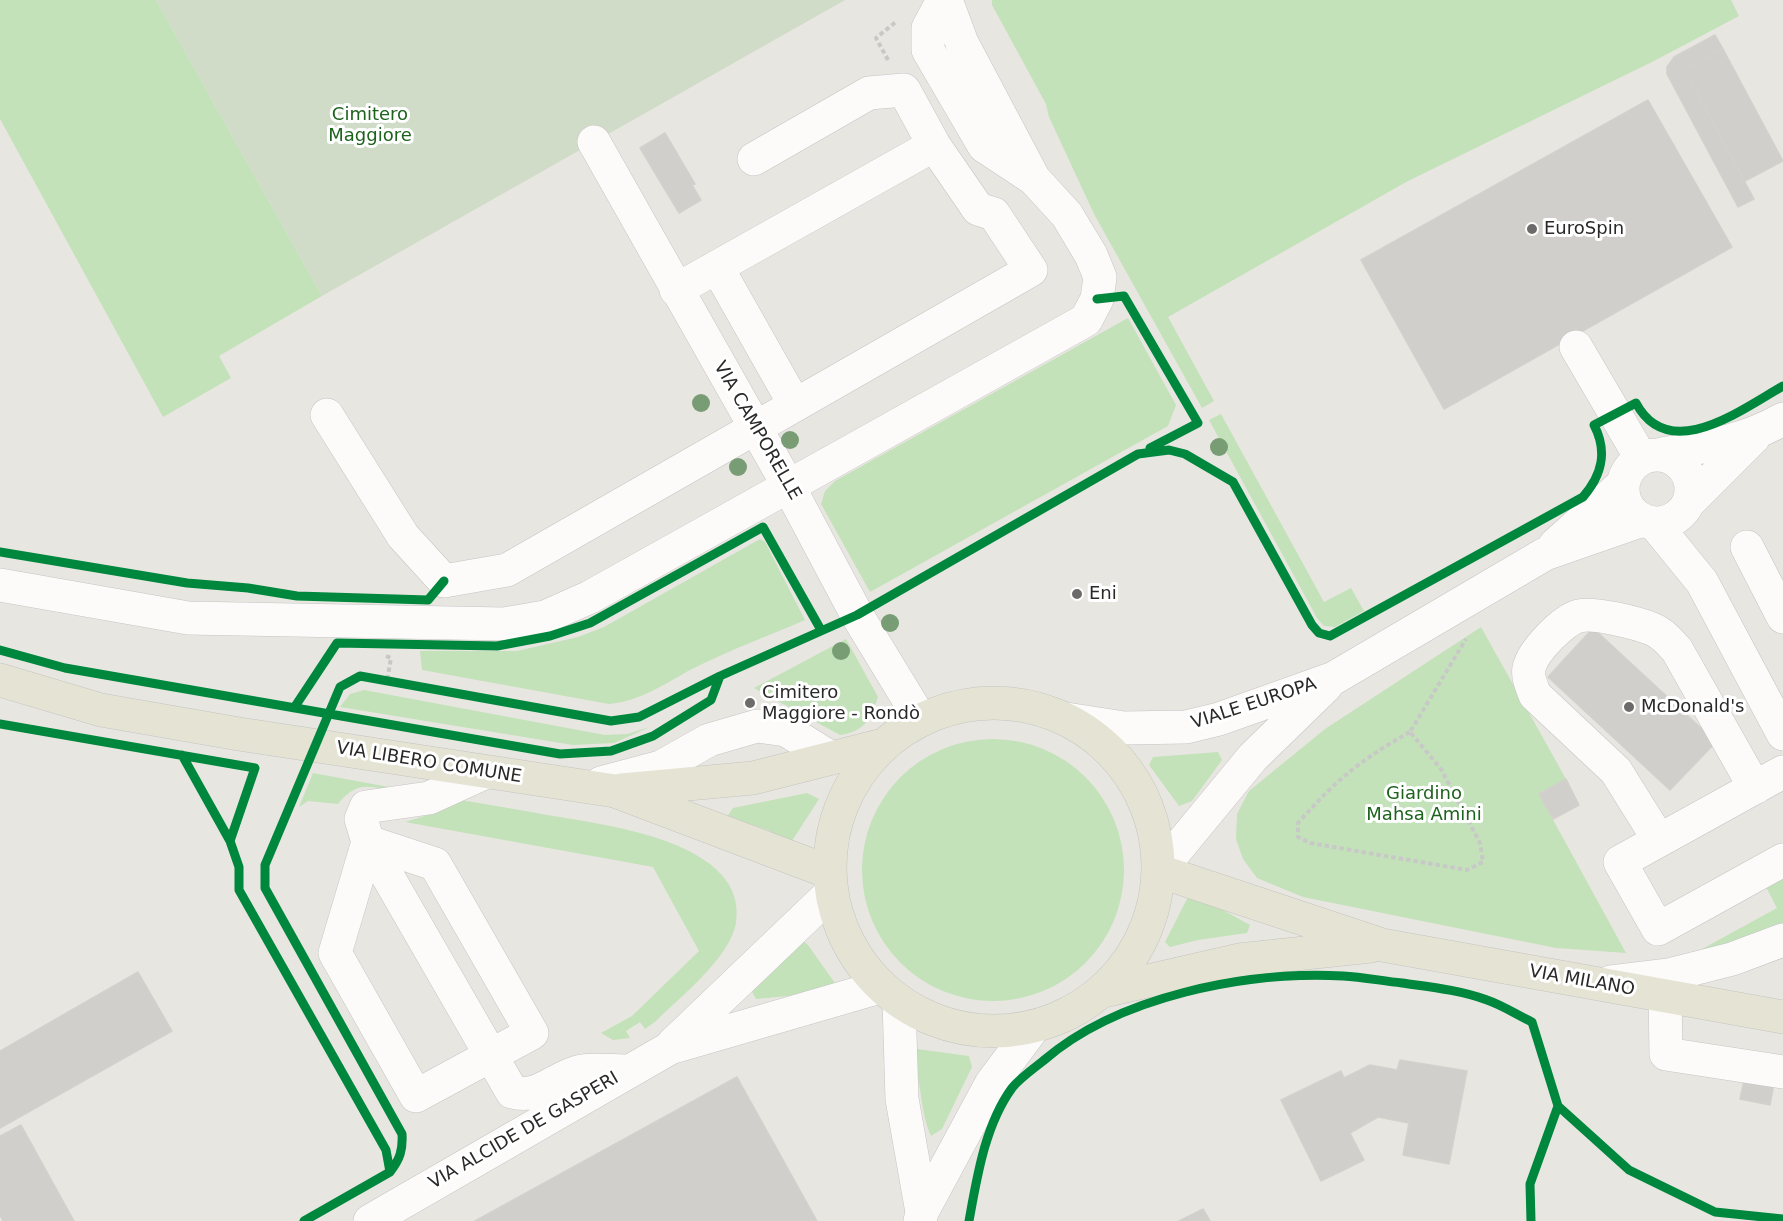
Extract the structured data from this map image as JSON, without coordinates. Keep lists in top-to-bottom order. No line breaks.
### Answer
{"streets":{"main road":["VIA LIBERO COMUNE","VIA MILANO"],"street":["VIA CAMPORELLE","VIALE EUROPA","VIA ALCIDE DE GASPERI"]},"crossings":[["VIALE EUROPA","VIA MILANO"],["VIA LIBERO COMUNE","VIA ALCIDE DE GASPERI"]],"parks":["Cimitero Maggiore","Giardino Mahsa Amini"],"places":["EuroSpin","Eni","Cimitero Maggiore - Rondò","McDonald's"]}
